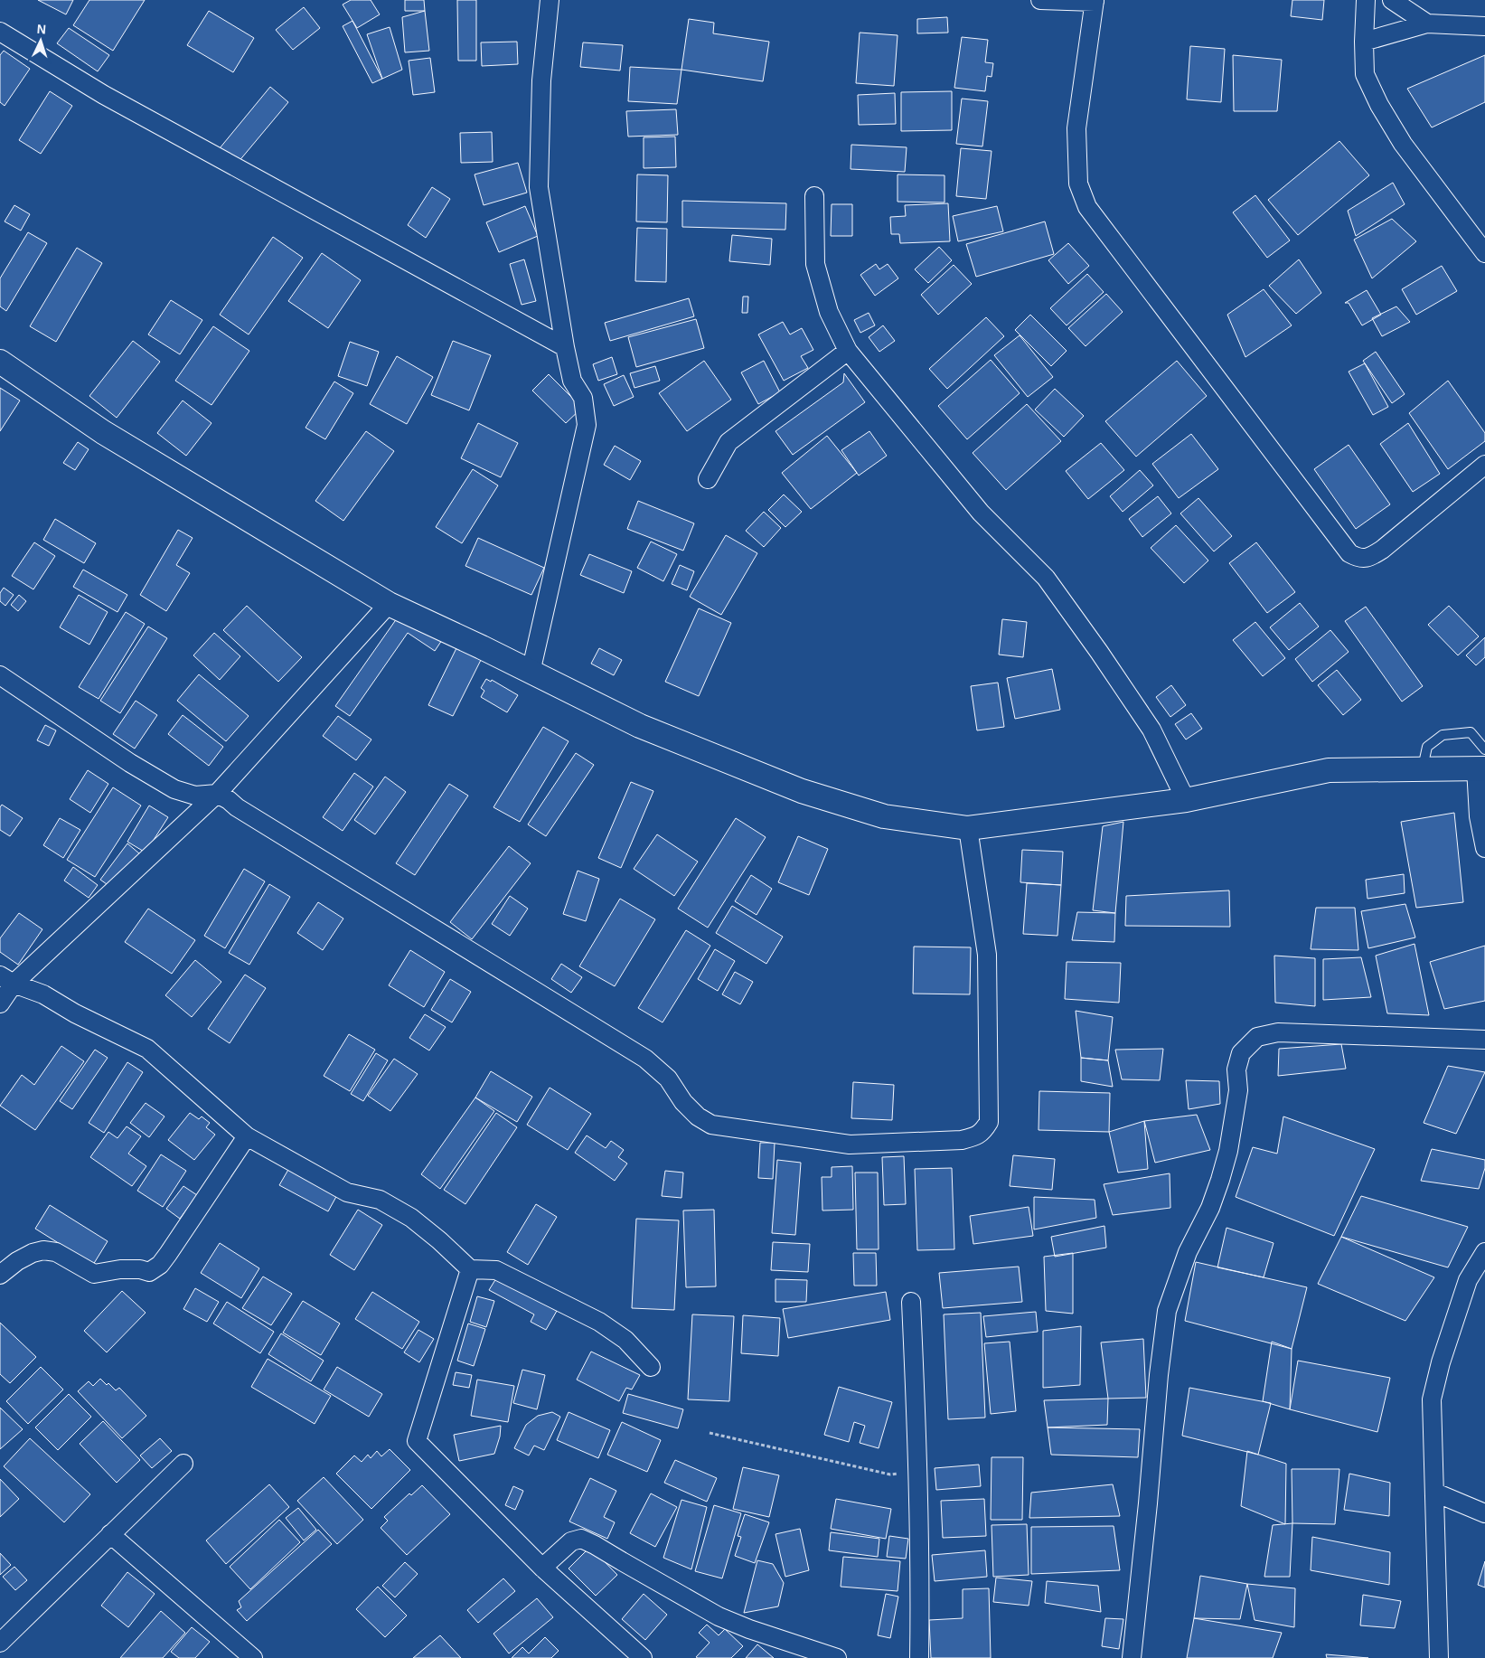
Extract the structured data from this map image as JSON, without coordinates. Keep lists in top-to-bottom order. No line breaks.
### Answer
{"north":"top"}
